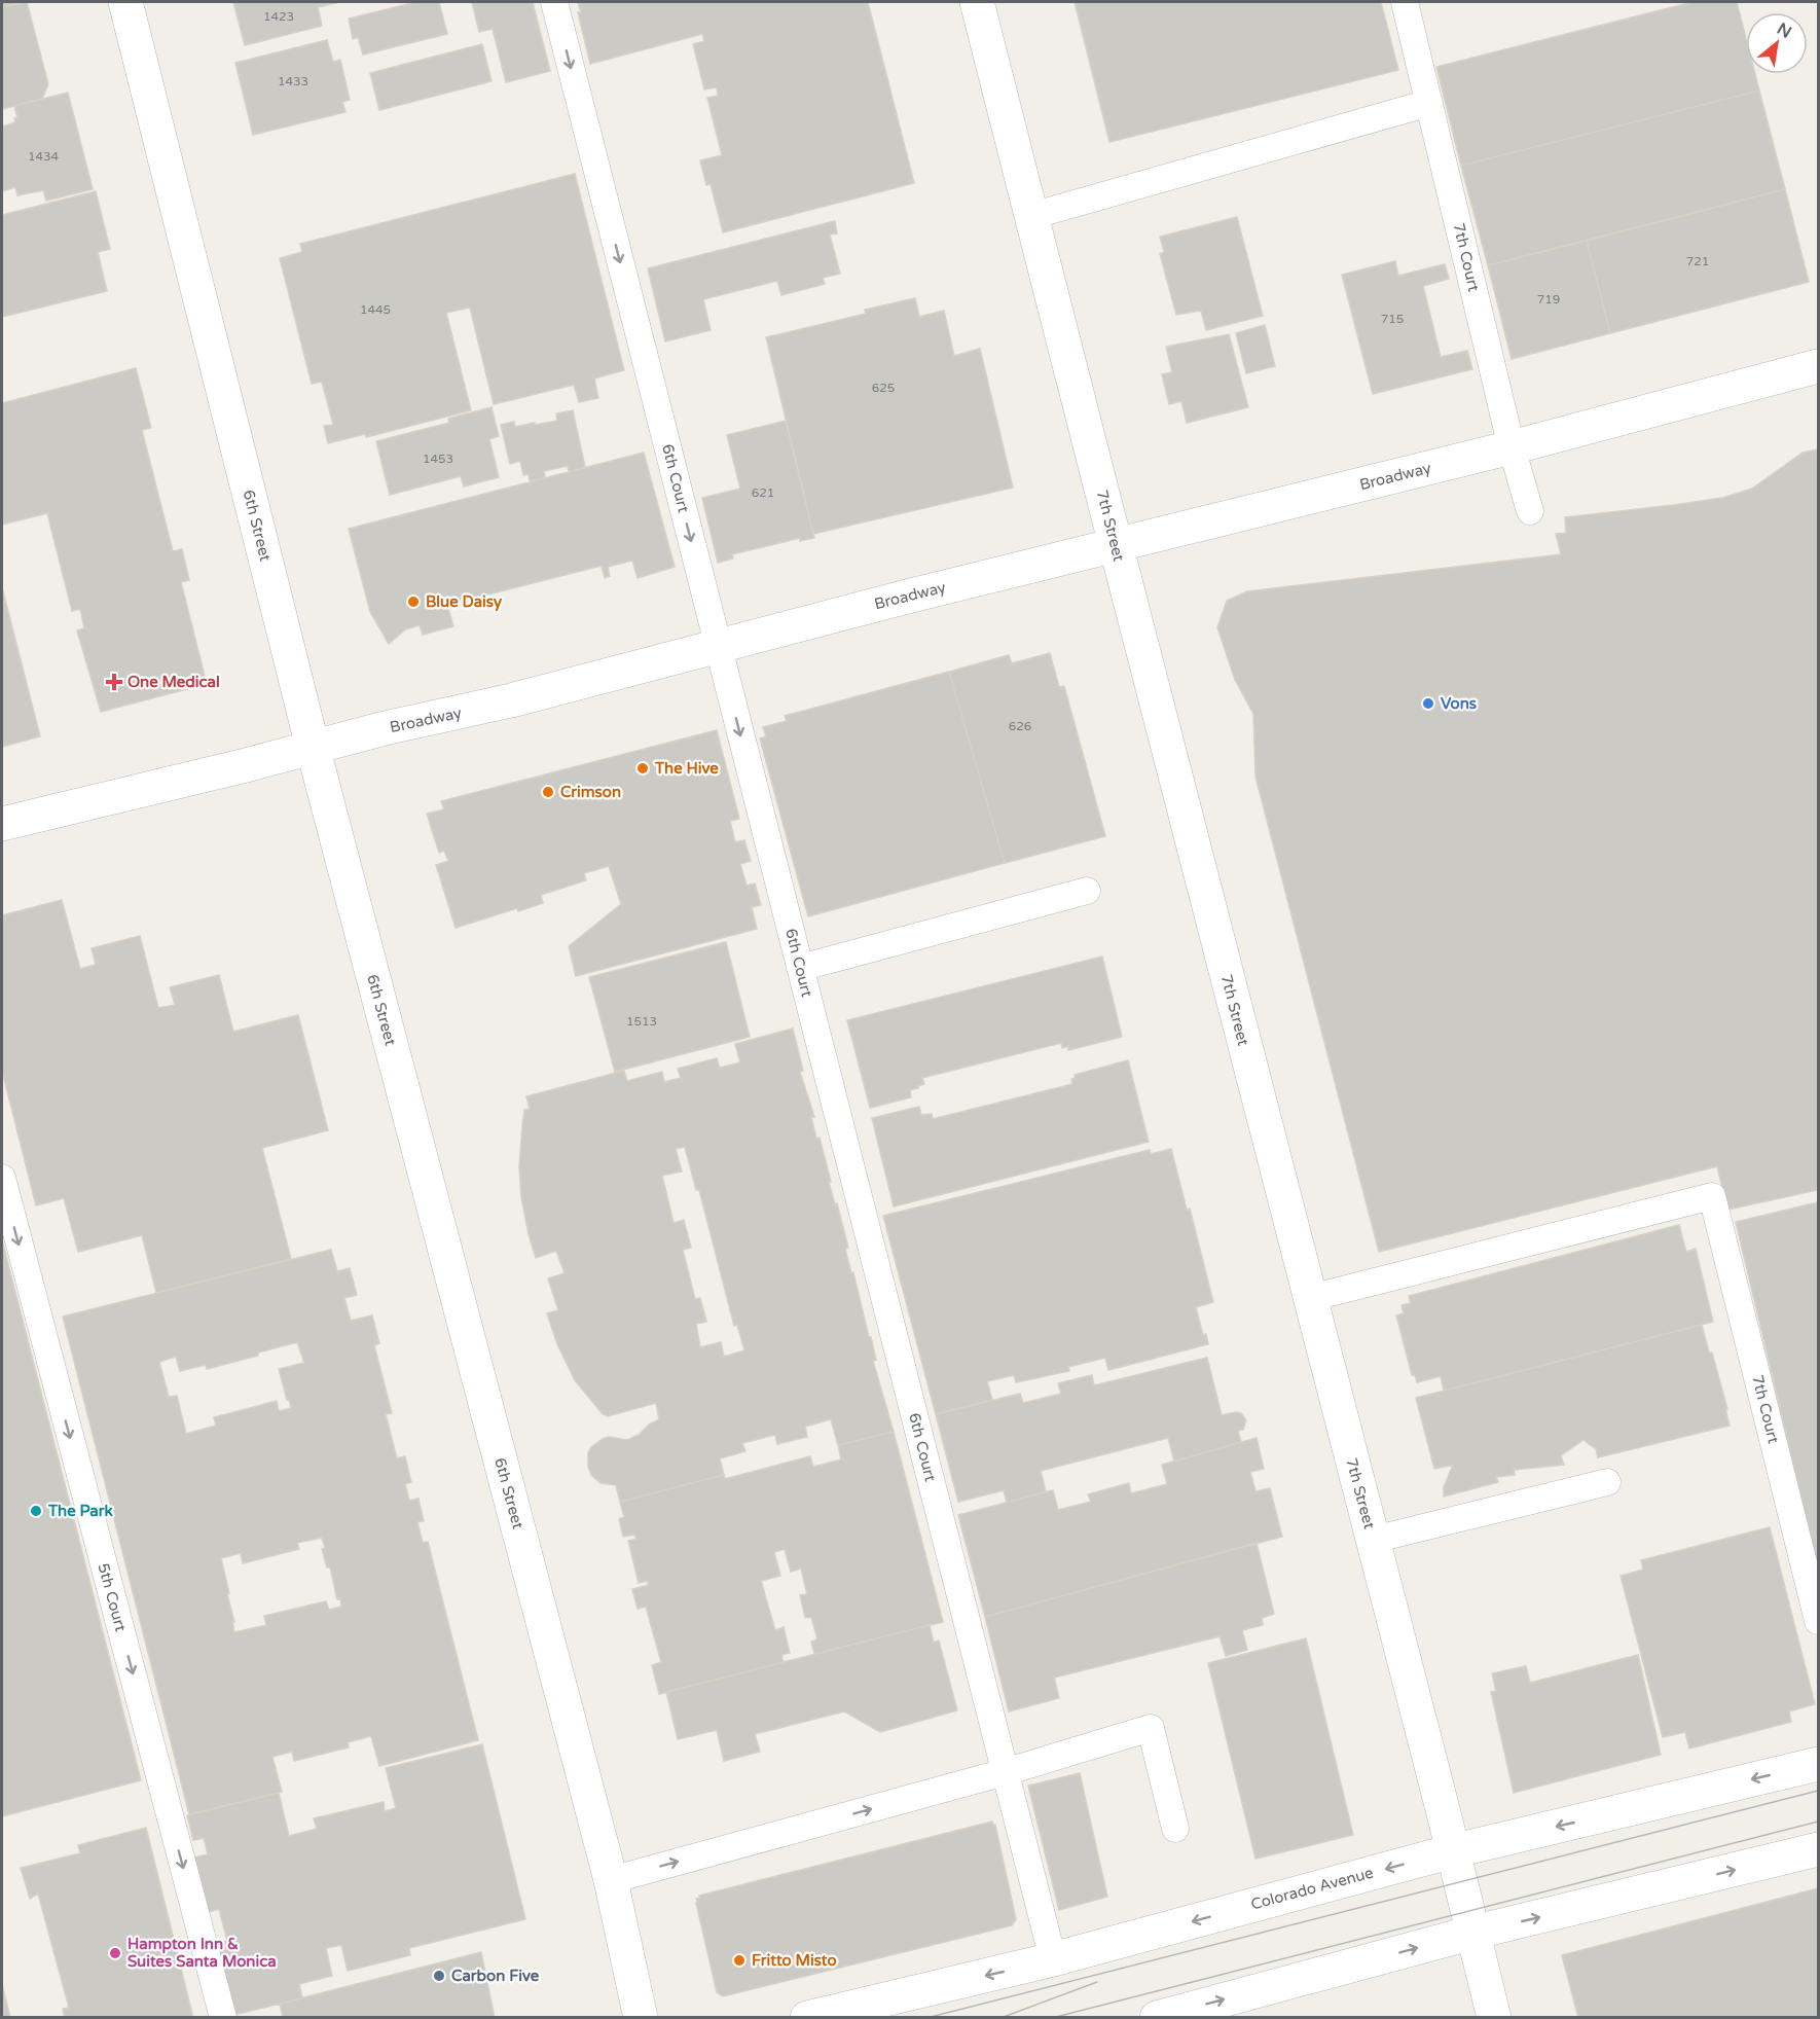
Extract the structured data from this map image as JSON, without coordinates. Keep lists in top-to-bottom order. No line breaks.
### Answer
{"streets":{"street":["Broadway","6th Street","7th Street","Colorado Avenue"],"lane":["7th Court","6th Court","5th Court"]},"crossings":[["7th Court","Broadway"],["7th Court","7th Street"],["Broadway","6th Court"],["Broadway","6th Street"],["Broadway","7th Street"],["6th Court","Colorado Avenue"],["7th Street","Colorado Avenue"]],"one_way":["6th Court","5th Court"],"places":{"other":["Blue Daisy","Vons","The Hive","Crimson","The Park","Hampton Inn & Suites Santa Monica","Fritto Misto","Carbon Five"],"health":["One Medical"]},"house_numbers":["1423","1433","1434","721","719","1445","715","625","1453","621","626","1513"],"north":"top right"}
